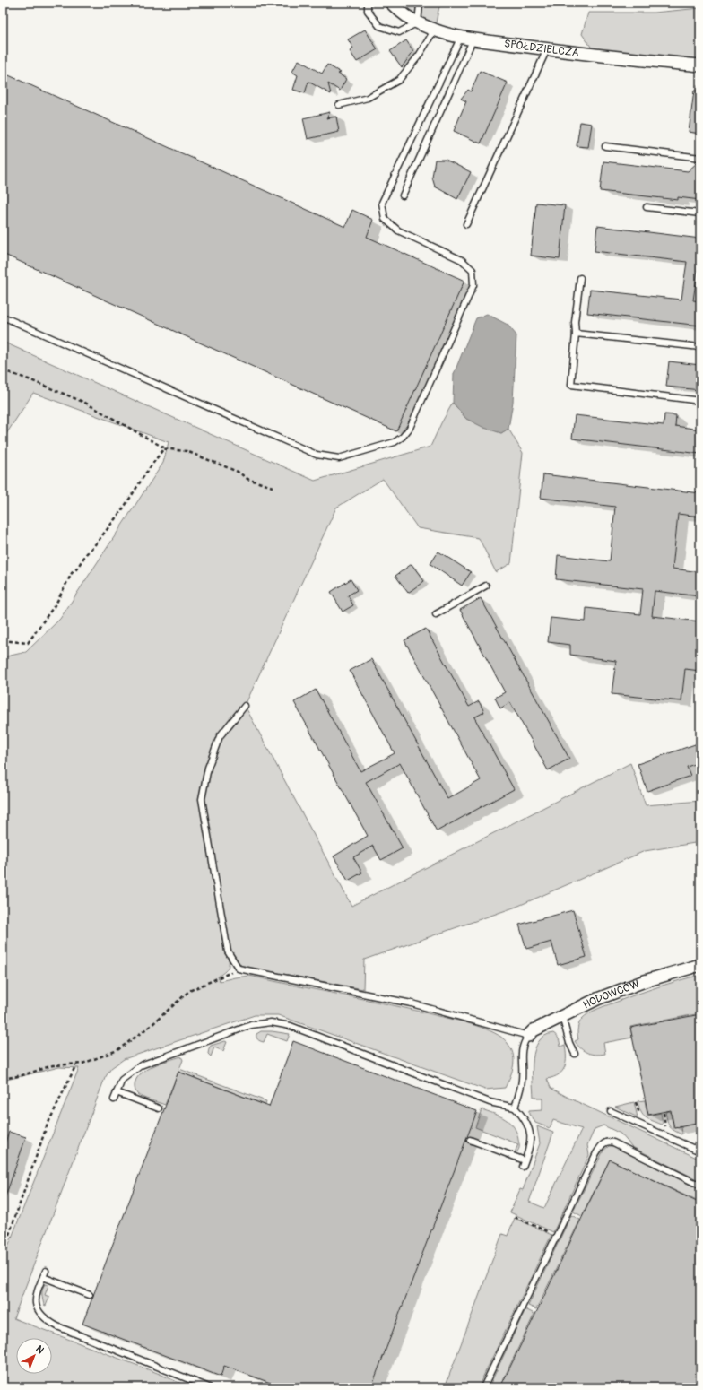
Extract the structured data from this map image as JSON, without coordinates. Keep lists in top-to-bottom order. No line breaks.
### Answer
{"streets":{"street":["SPÓŁDZIELCZA","HODOWCÓW"]},"north":"top right"}
